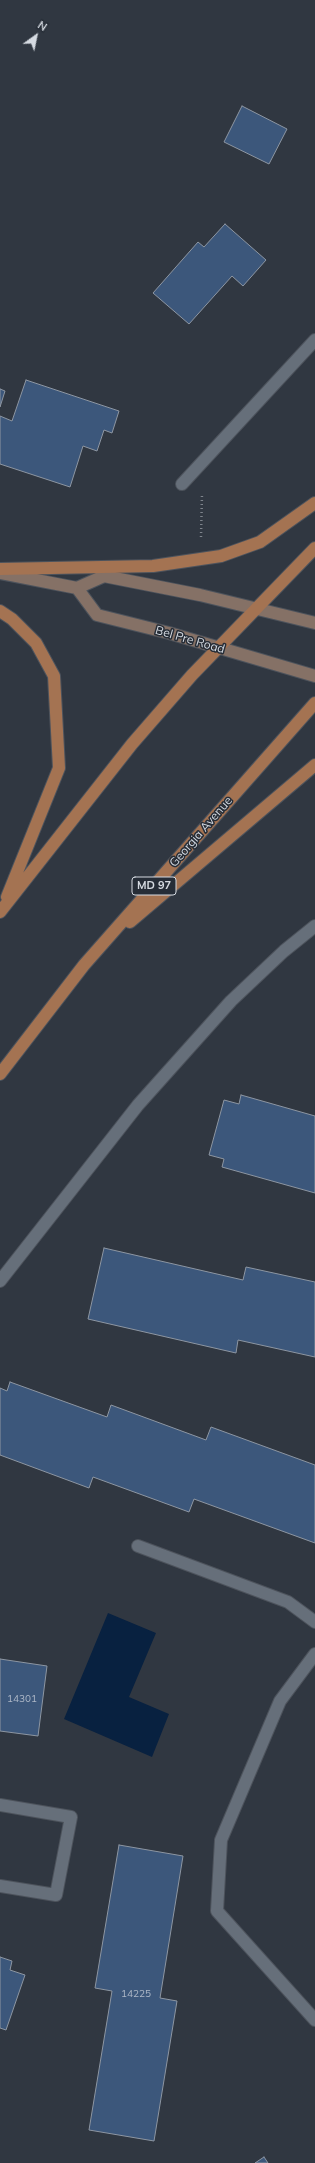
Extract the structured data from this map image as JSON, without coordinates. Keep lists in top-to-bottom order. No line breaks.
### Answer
{"streets":{"main road":["Bel Pre Road","Georgia Avenue","MD 97"]},"house_numbers":["14301","14225"],"north":"top right"}
